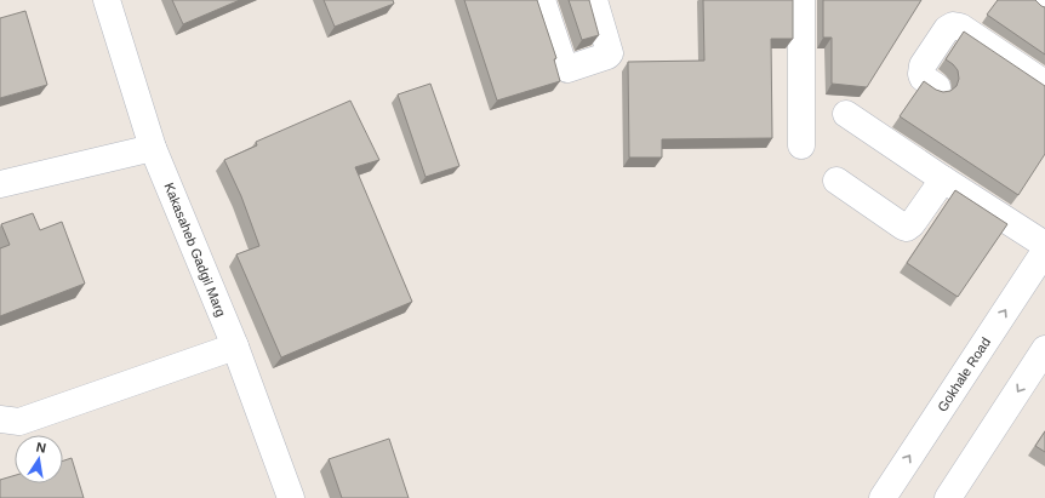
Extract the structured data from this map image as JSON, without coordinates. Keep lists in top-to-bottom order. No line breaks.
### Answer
{"streets":{"street":["Kakasaheb Gadgil Marg","Gokhale Road"]},"north":"top"}
